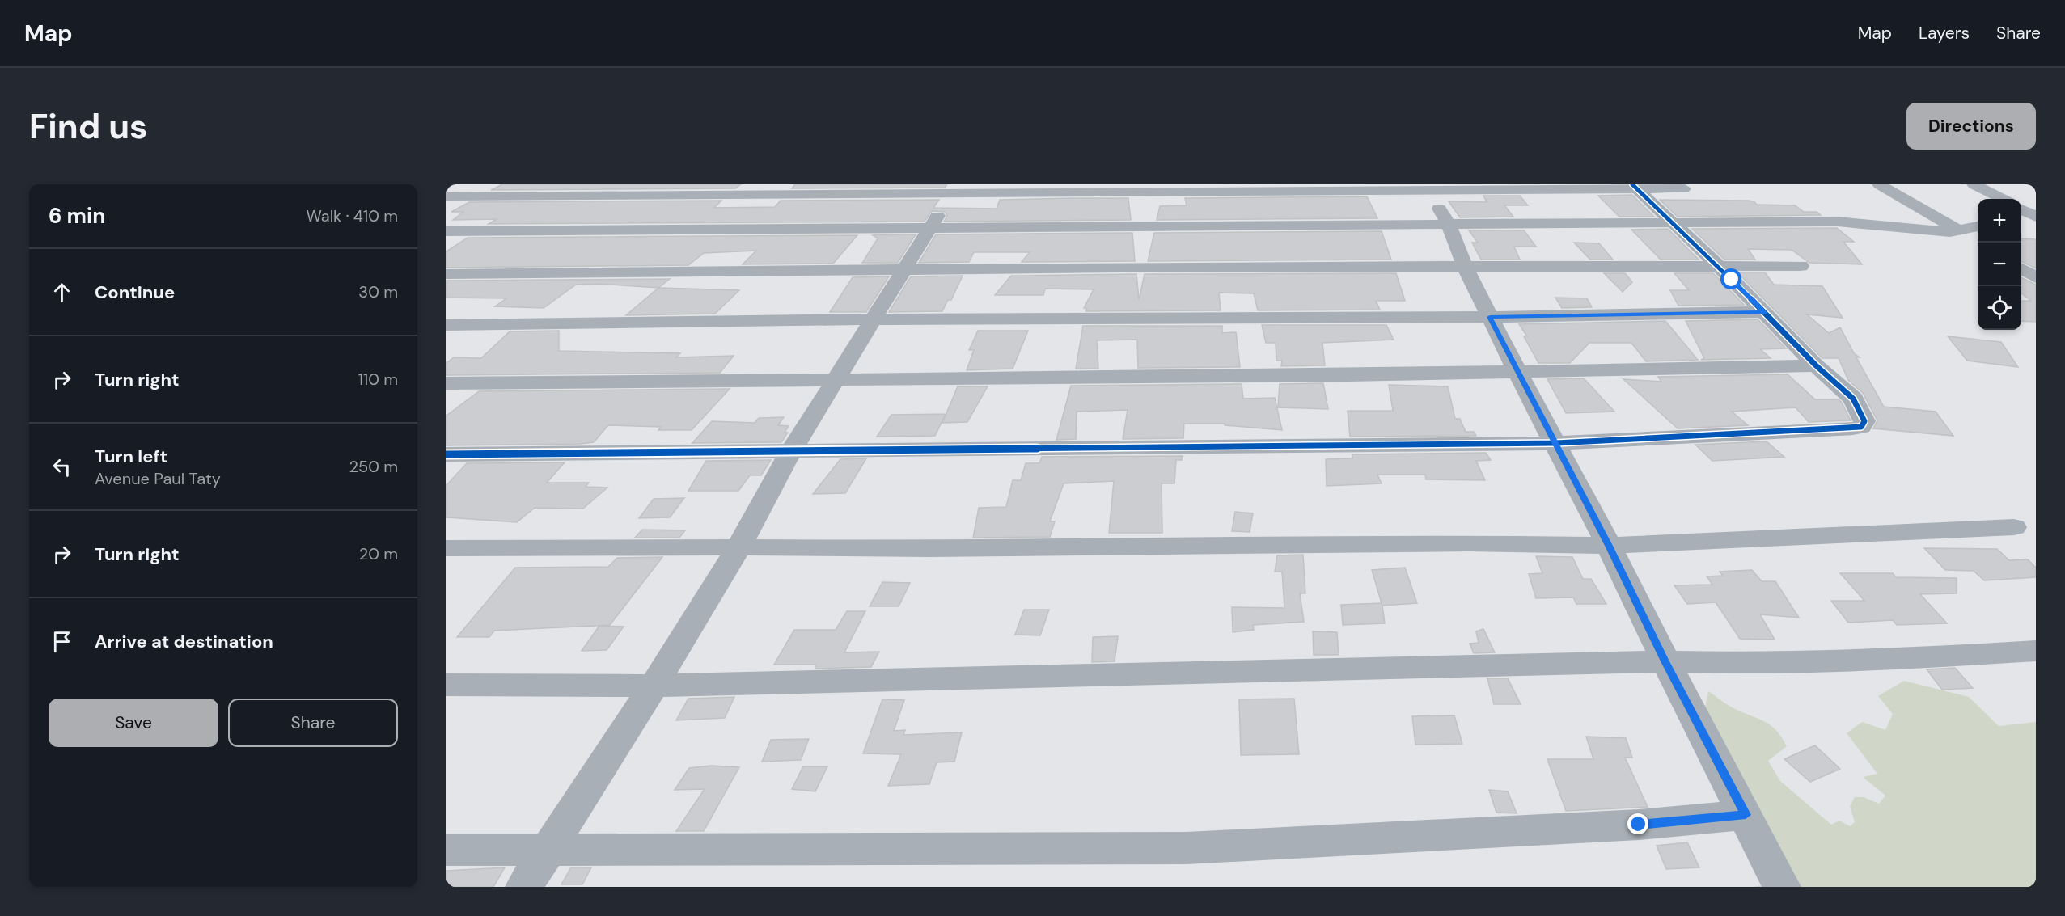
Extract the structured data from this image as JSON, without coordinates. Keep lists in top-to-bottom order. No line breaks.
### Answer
{"page":{"header":"Map","nav":["Map","Layers","Share"],"buttons":["Directions",["Save","Share"]],"title":"Find us","heading":["6 min","Walk · 410 m"],"map_buttons":["+","−"],"list":[["Continue","30 m"],["Turn right","110 m"],["Turn left","Avenue Paul Taty","250 m"],["Turn right","20 m"],"Arrive at destination"]}}
